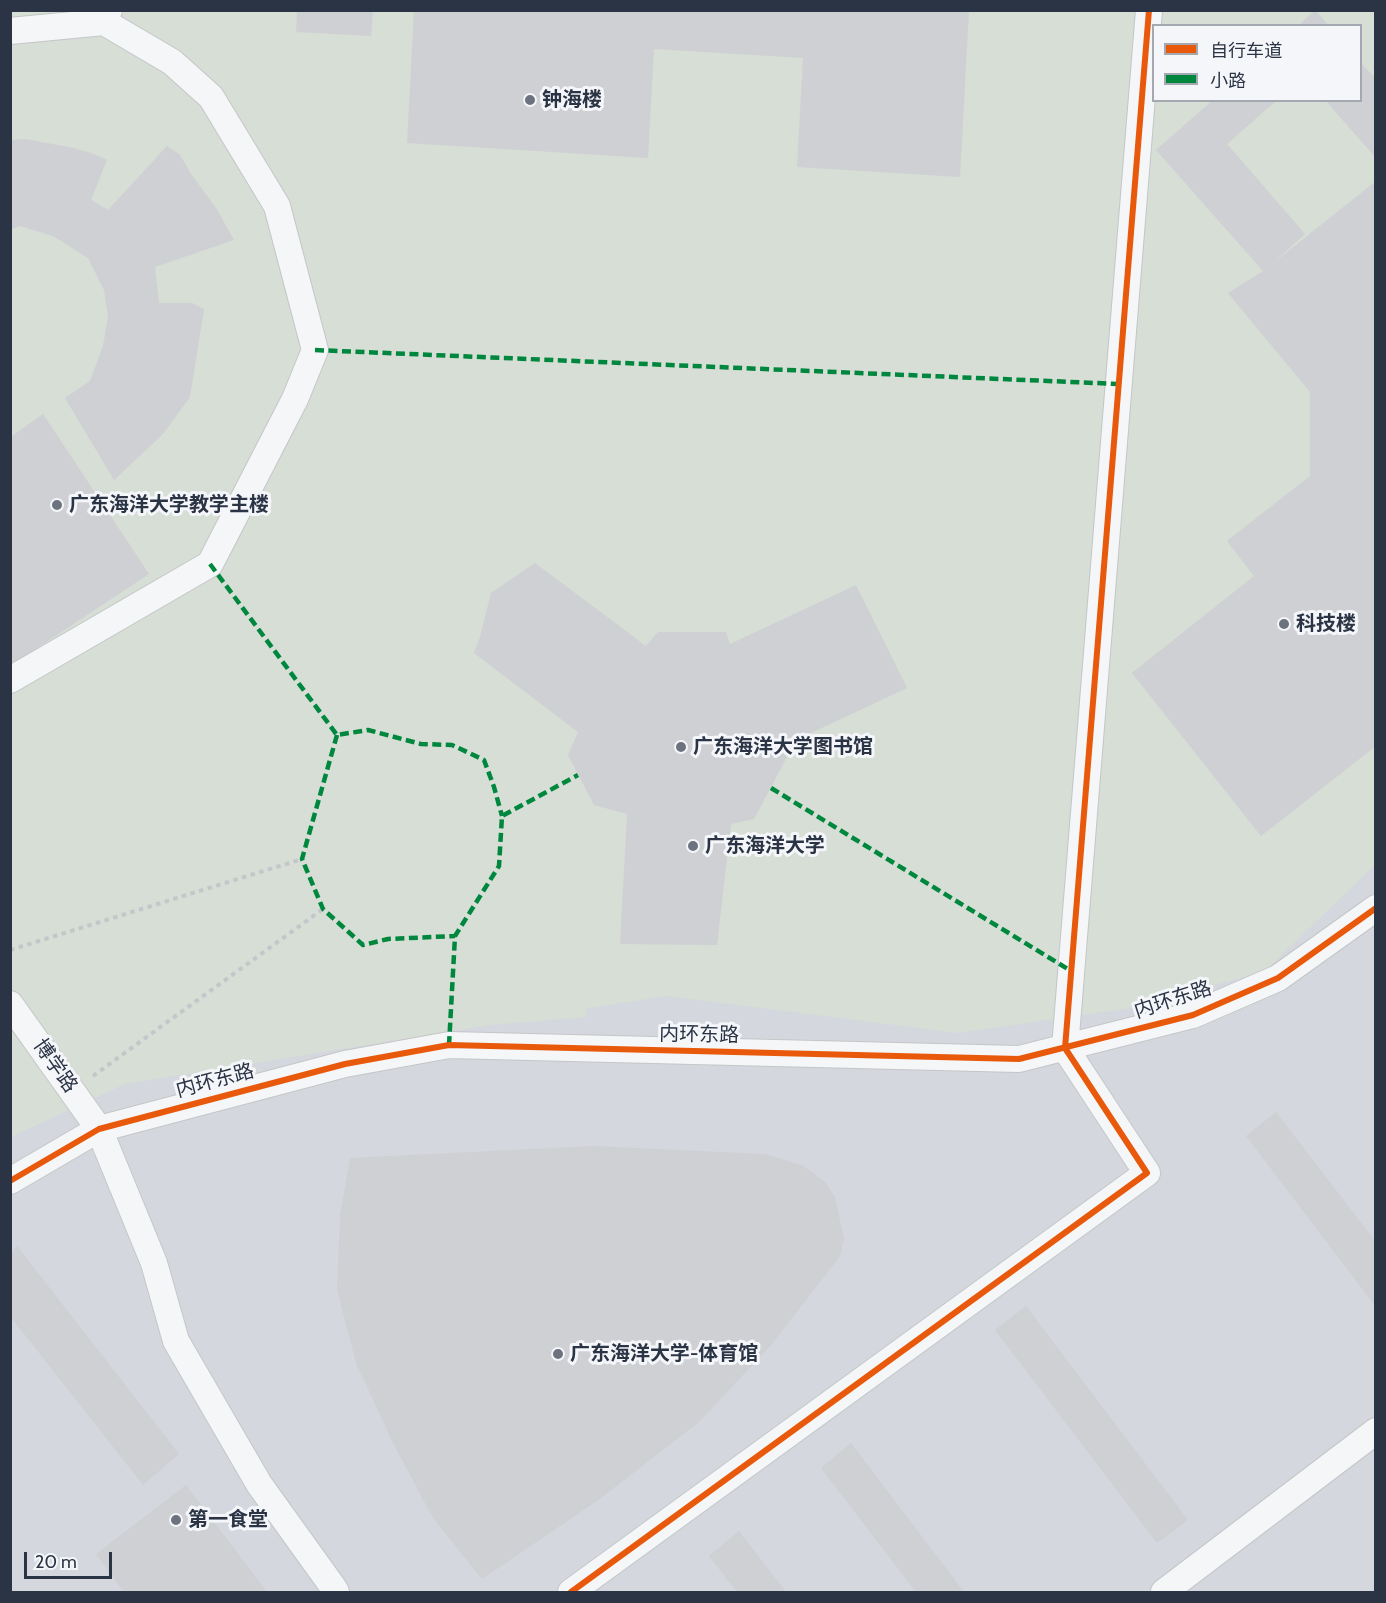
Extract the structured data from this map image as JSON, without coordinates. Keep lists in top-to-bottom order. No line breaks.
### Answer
{"streets":{"street":["内环东路","博学路"]},"crossings":[["内环东路","博学路"]],"places":["钟海楼","广东海洋大学教学主楼","科技楼","广东海洋大学图书馆","广东海洋大学","广东海洋大学-体育馆","第一食堂"],"legend":["自行车道","小路"],"scale_bar":"20 m"}
